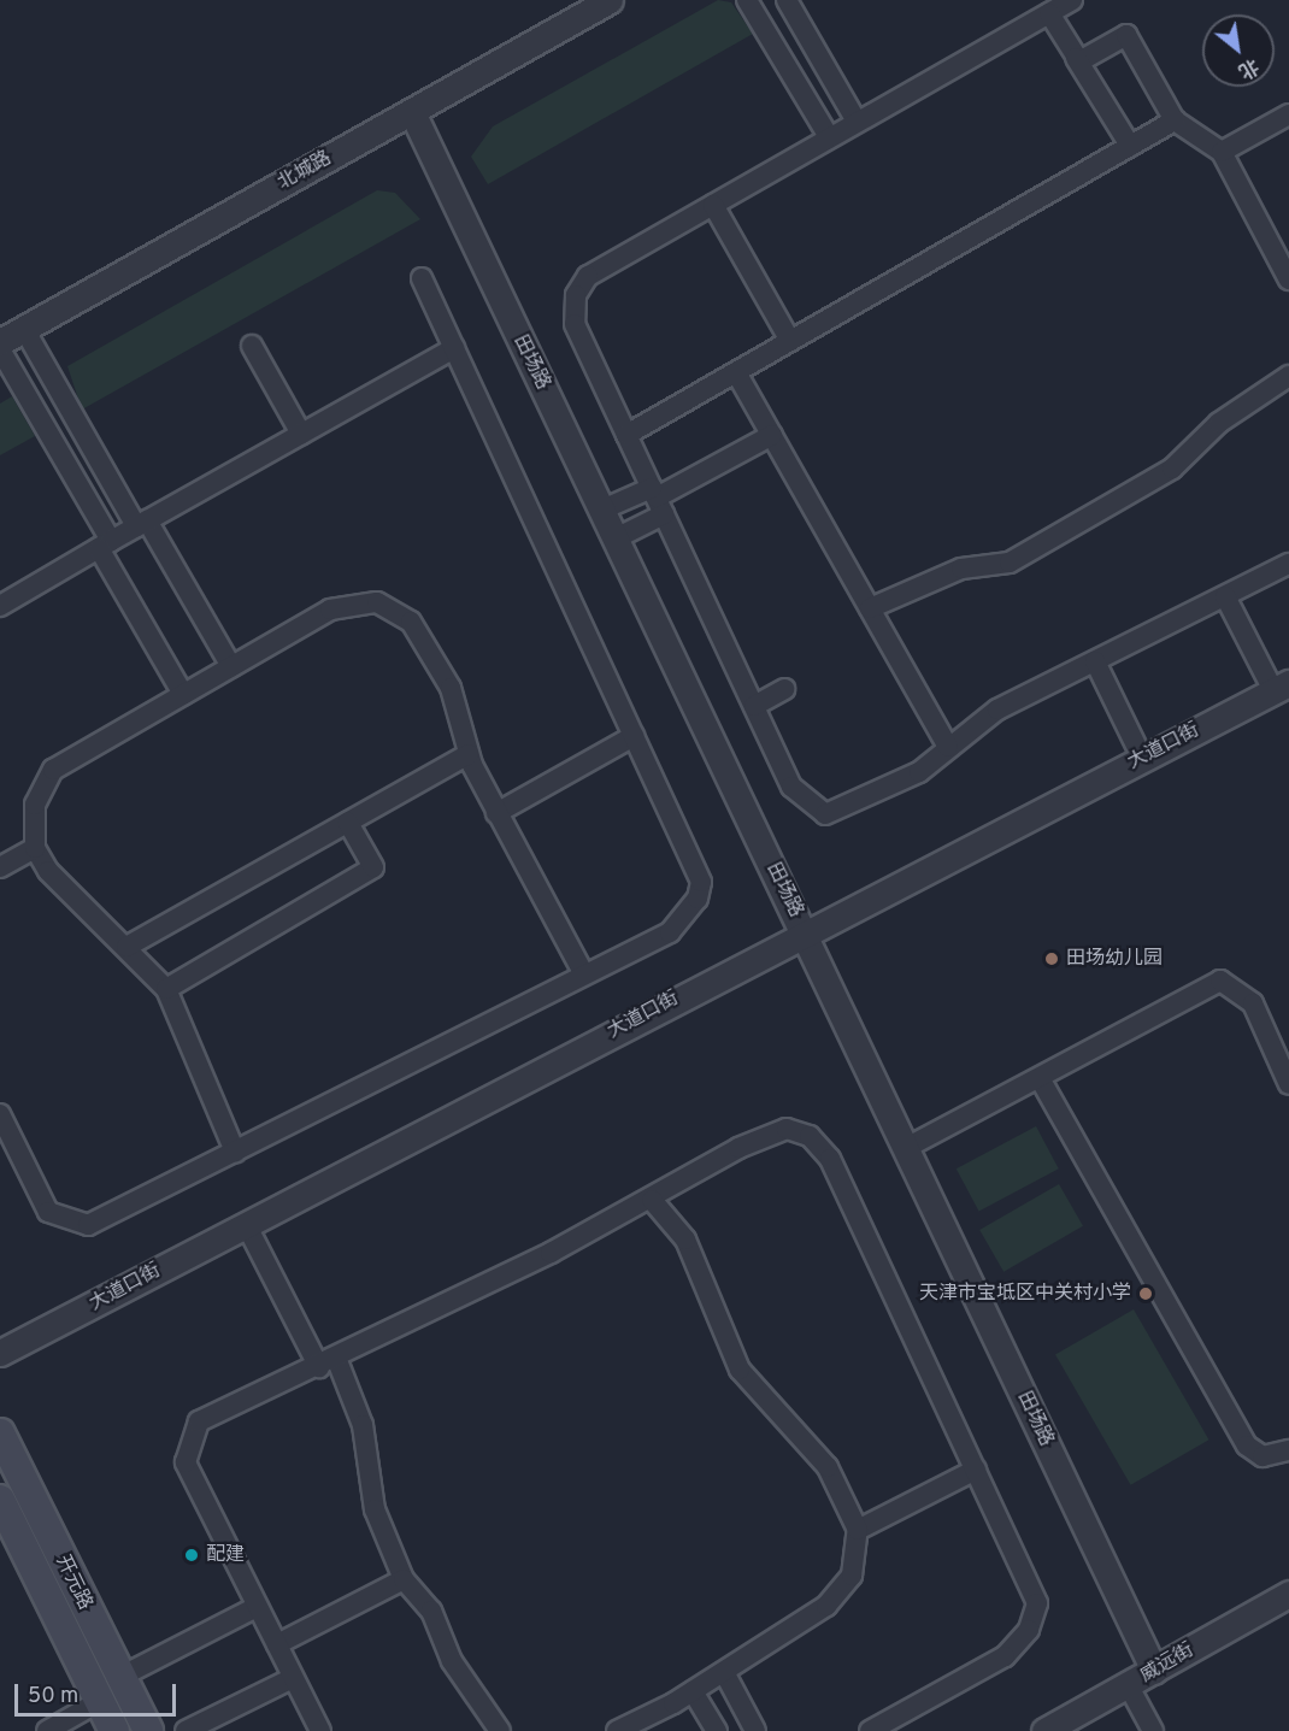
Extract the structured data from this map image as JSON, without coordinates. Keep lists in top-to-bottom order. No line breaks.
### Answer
{"streets":{"main road":["开元路"],"street":["北城路","田场路","大道口街","威远街"]},"crossings":[["北城路","田场路"],["田场路","大道口街"],["田场路","威远街"]],"places":["田场幼儿园","天津市宝坻区中关村小学","配建"],"scale_bar":"50 m","north":"bottom right"}
